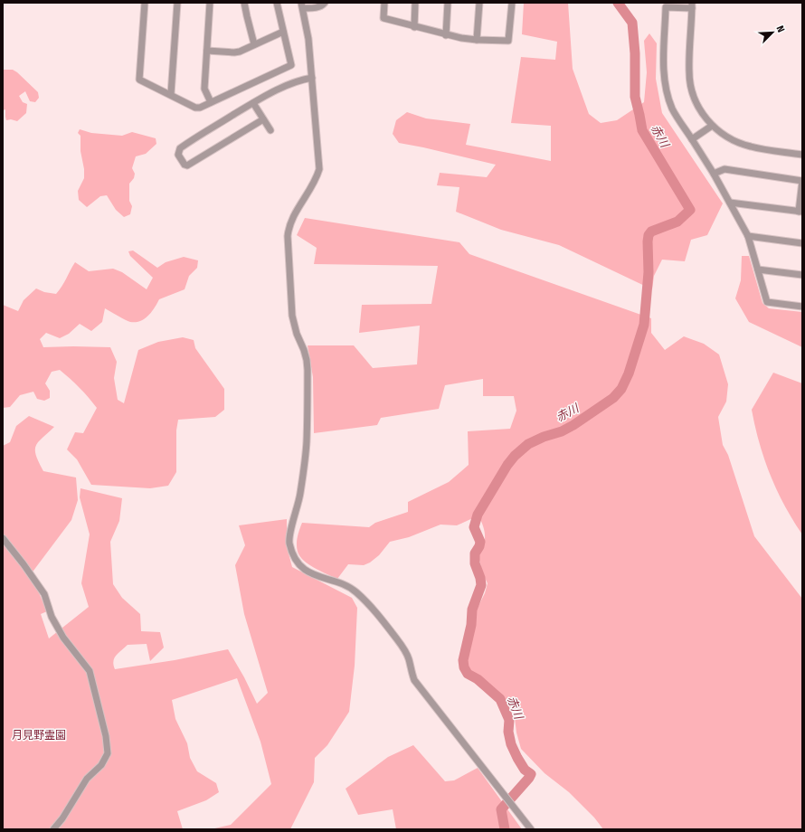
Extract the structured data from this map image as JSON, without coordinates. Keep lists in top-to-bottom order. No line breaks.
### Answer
{"water":["赤川"],"parks":["月見野霊園"],"north":"top right"}
